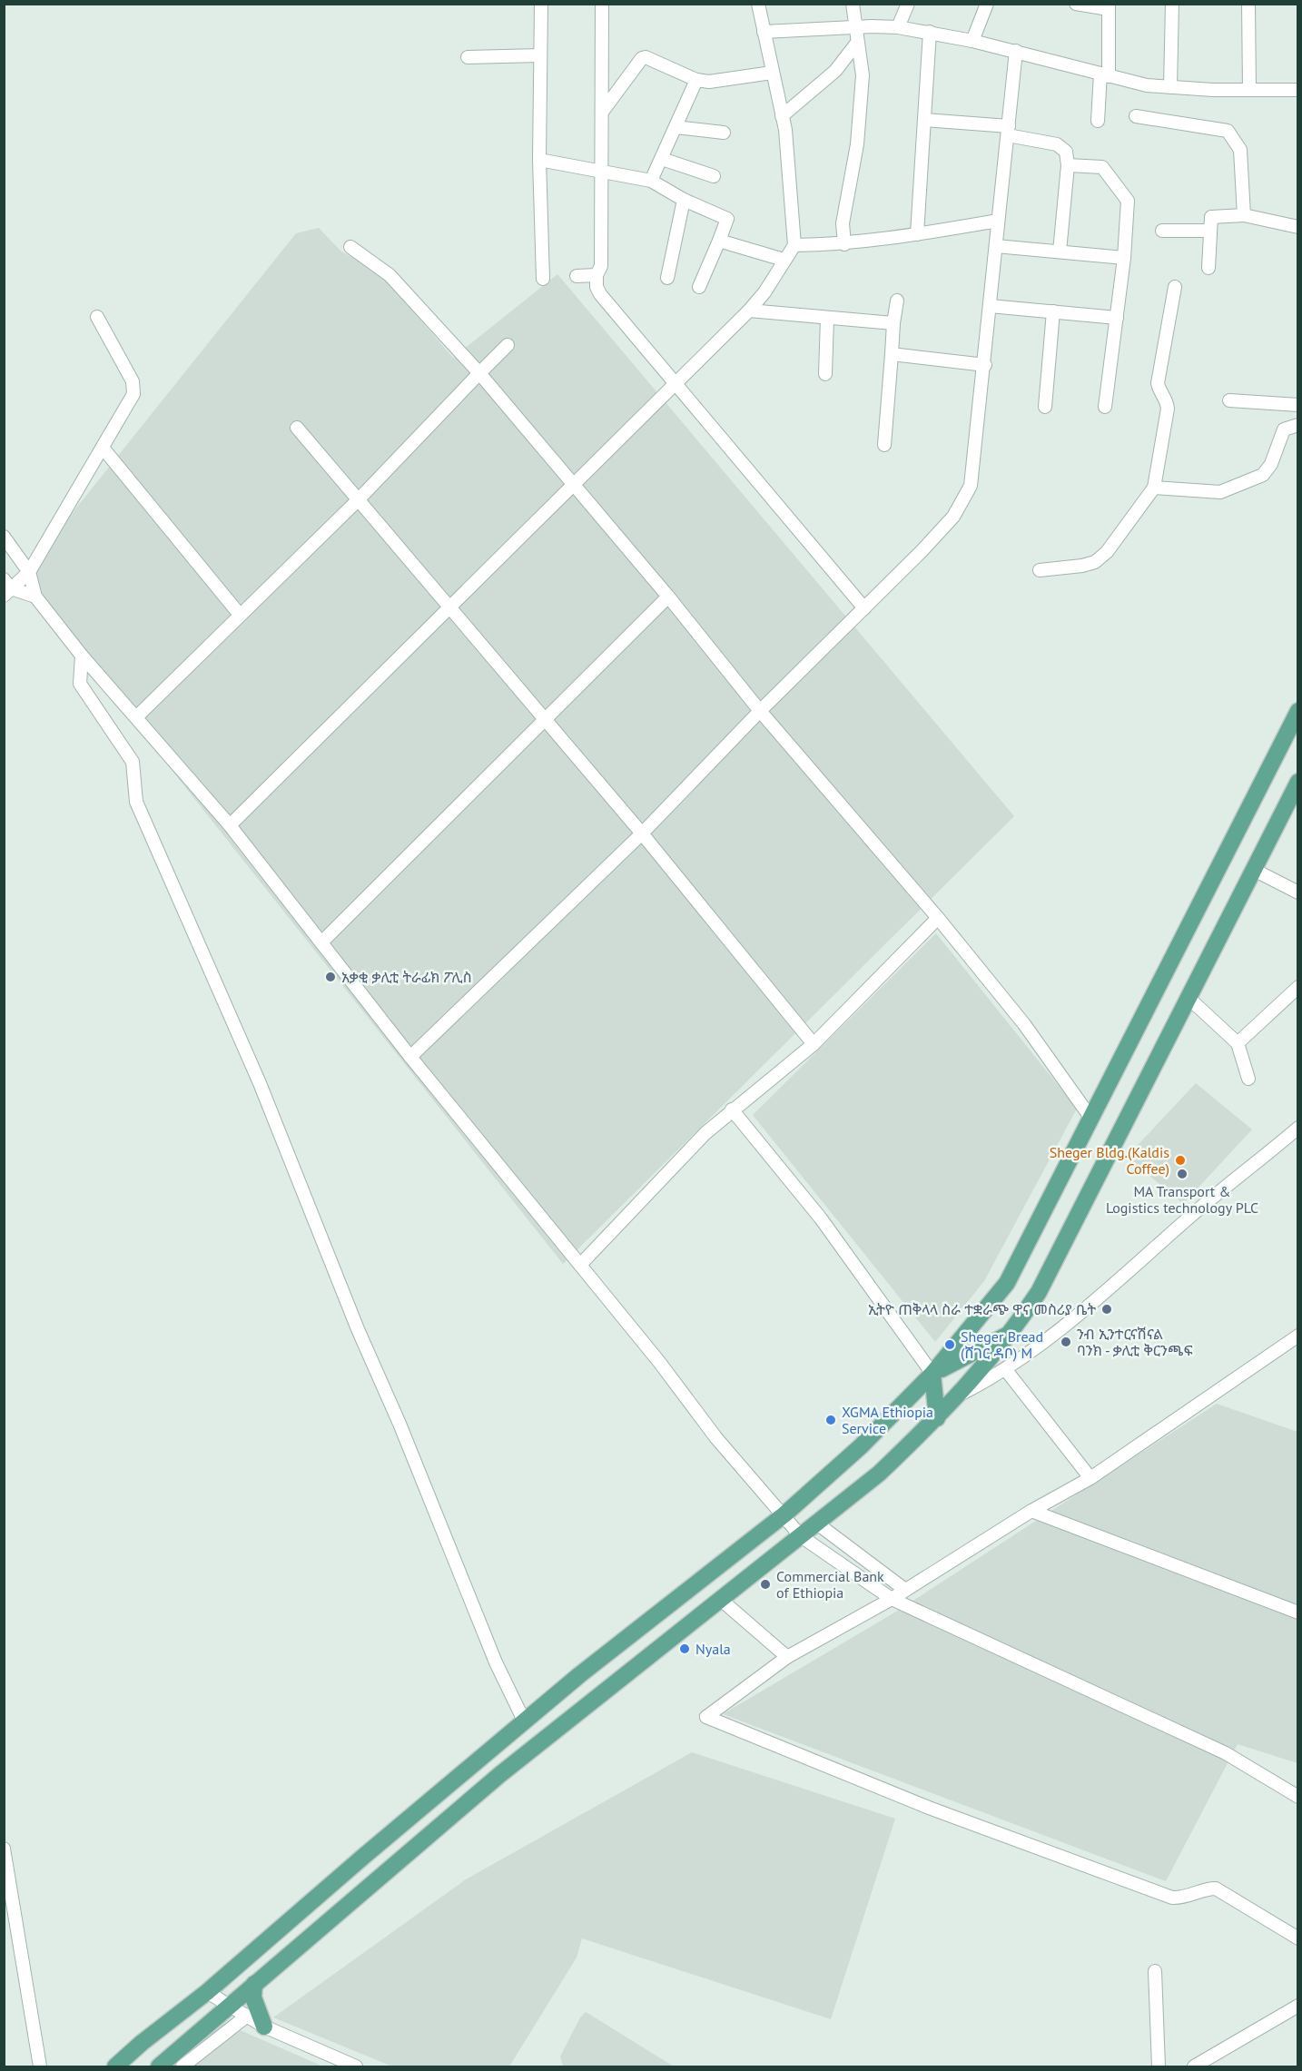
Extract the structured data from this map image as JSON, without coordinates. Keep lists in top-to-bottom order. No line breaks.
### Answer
{"places":["አቃቂ ቃሊቲ ትራፊክ ፖሊስ","Sheger Bldg.(Kaldis Coffee)","MA Transport & Logistics technology PLC","ኢትዮ ጠቅላላ ስራ ተቋራጭ ዋና መስሪያ ቤት","ንብ ኢንተርናሽናል ባንክ - ቃሊቲ ቅርንጫፍ","Sheger Bread (ሸገር ዳቦ) M","XGMA Ethiopia Service","Commercial Bank of Ethiopia","Nyala"]}
